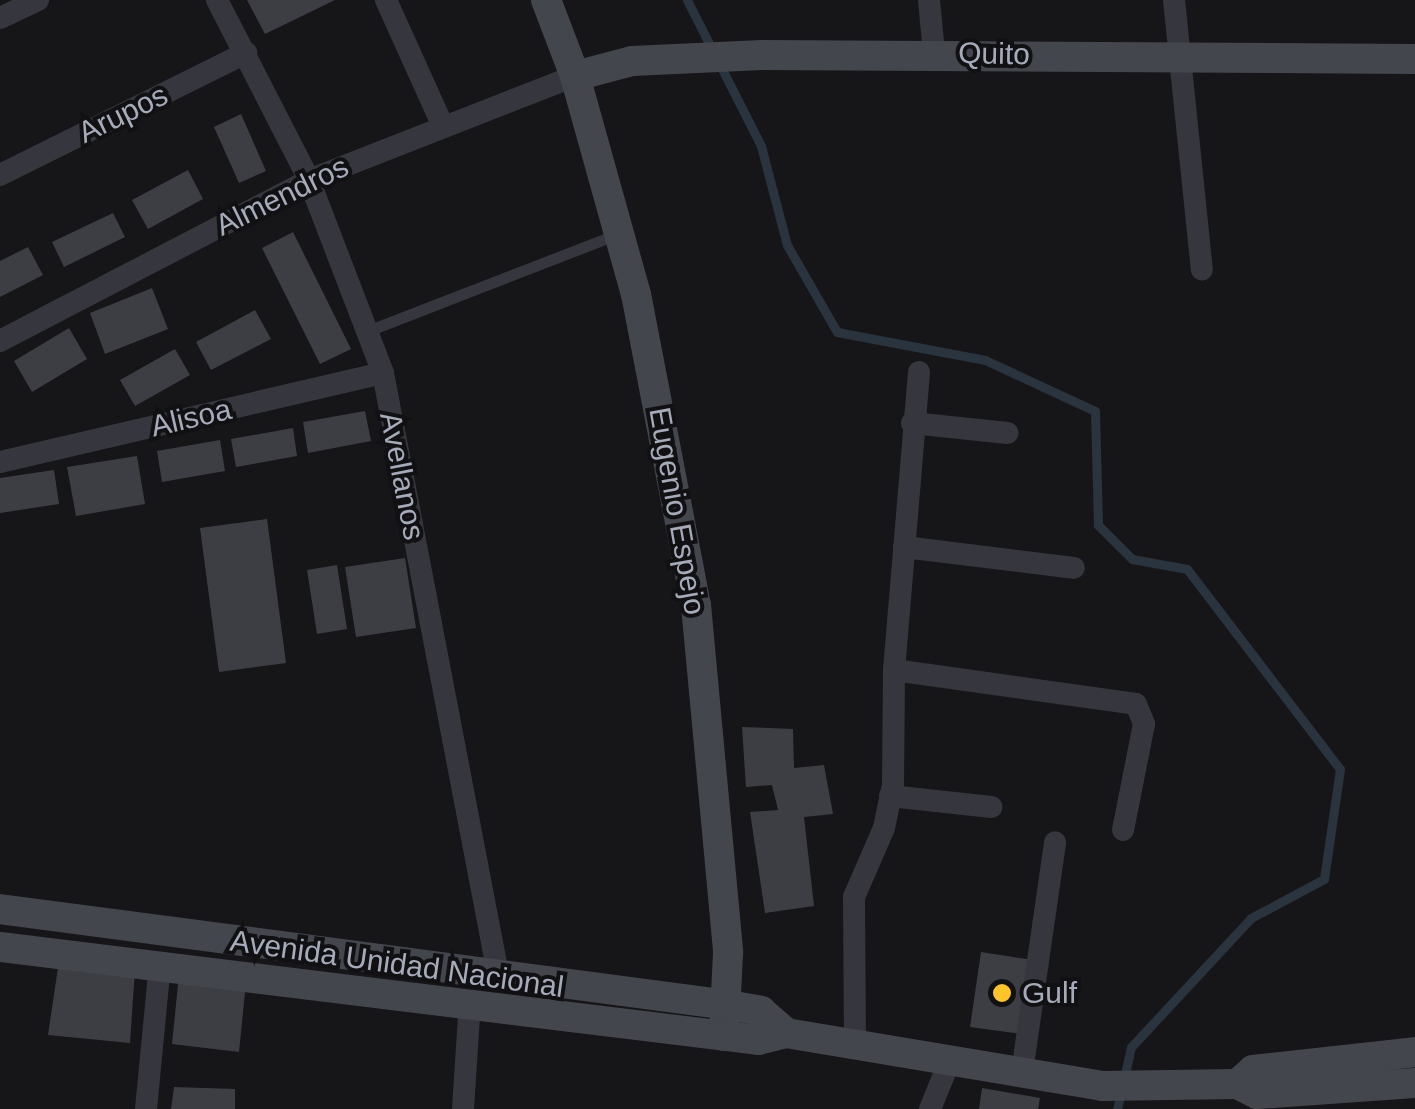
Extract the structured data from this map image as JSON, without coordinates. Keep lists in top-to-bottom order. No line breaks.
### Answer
{"streets":{"main road":["Quito","Eugenio Espejo","Avenida Unidad Nacional"],"street":["Arupos","Almendros","Alisoa","Avellanos"]},"crossings":[["Quito","Almendros"],["Quito","Eugenio Espejo"],["Arupos","Avellanos"],["Almendros","Avellanos"],["Almendros","Eugenio Espejo"],["Alisoa","Avellanos"],["Avellanos","Avenida Unidad Nacional"],["Eugenio Espejo","Avenida Unidad Nacional"]],"places":["Gulf"]}
